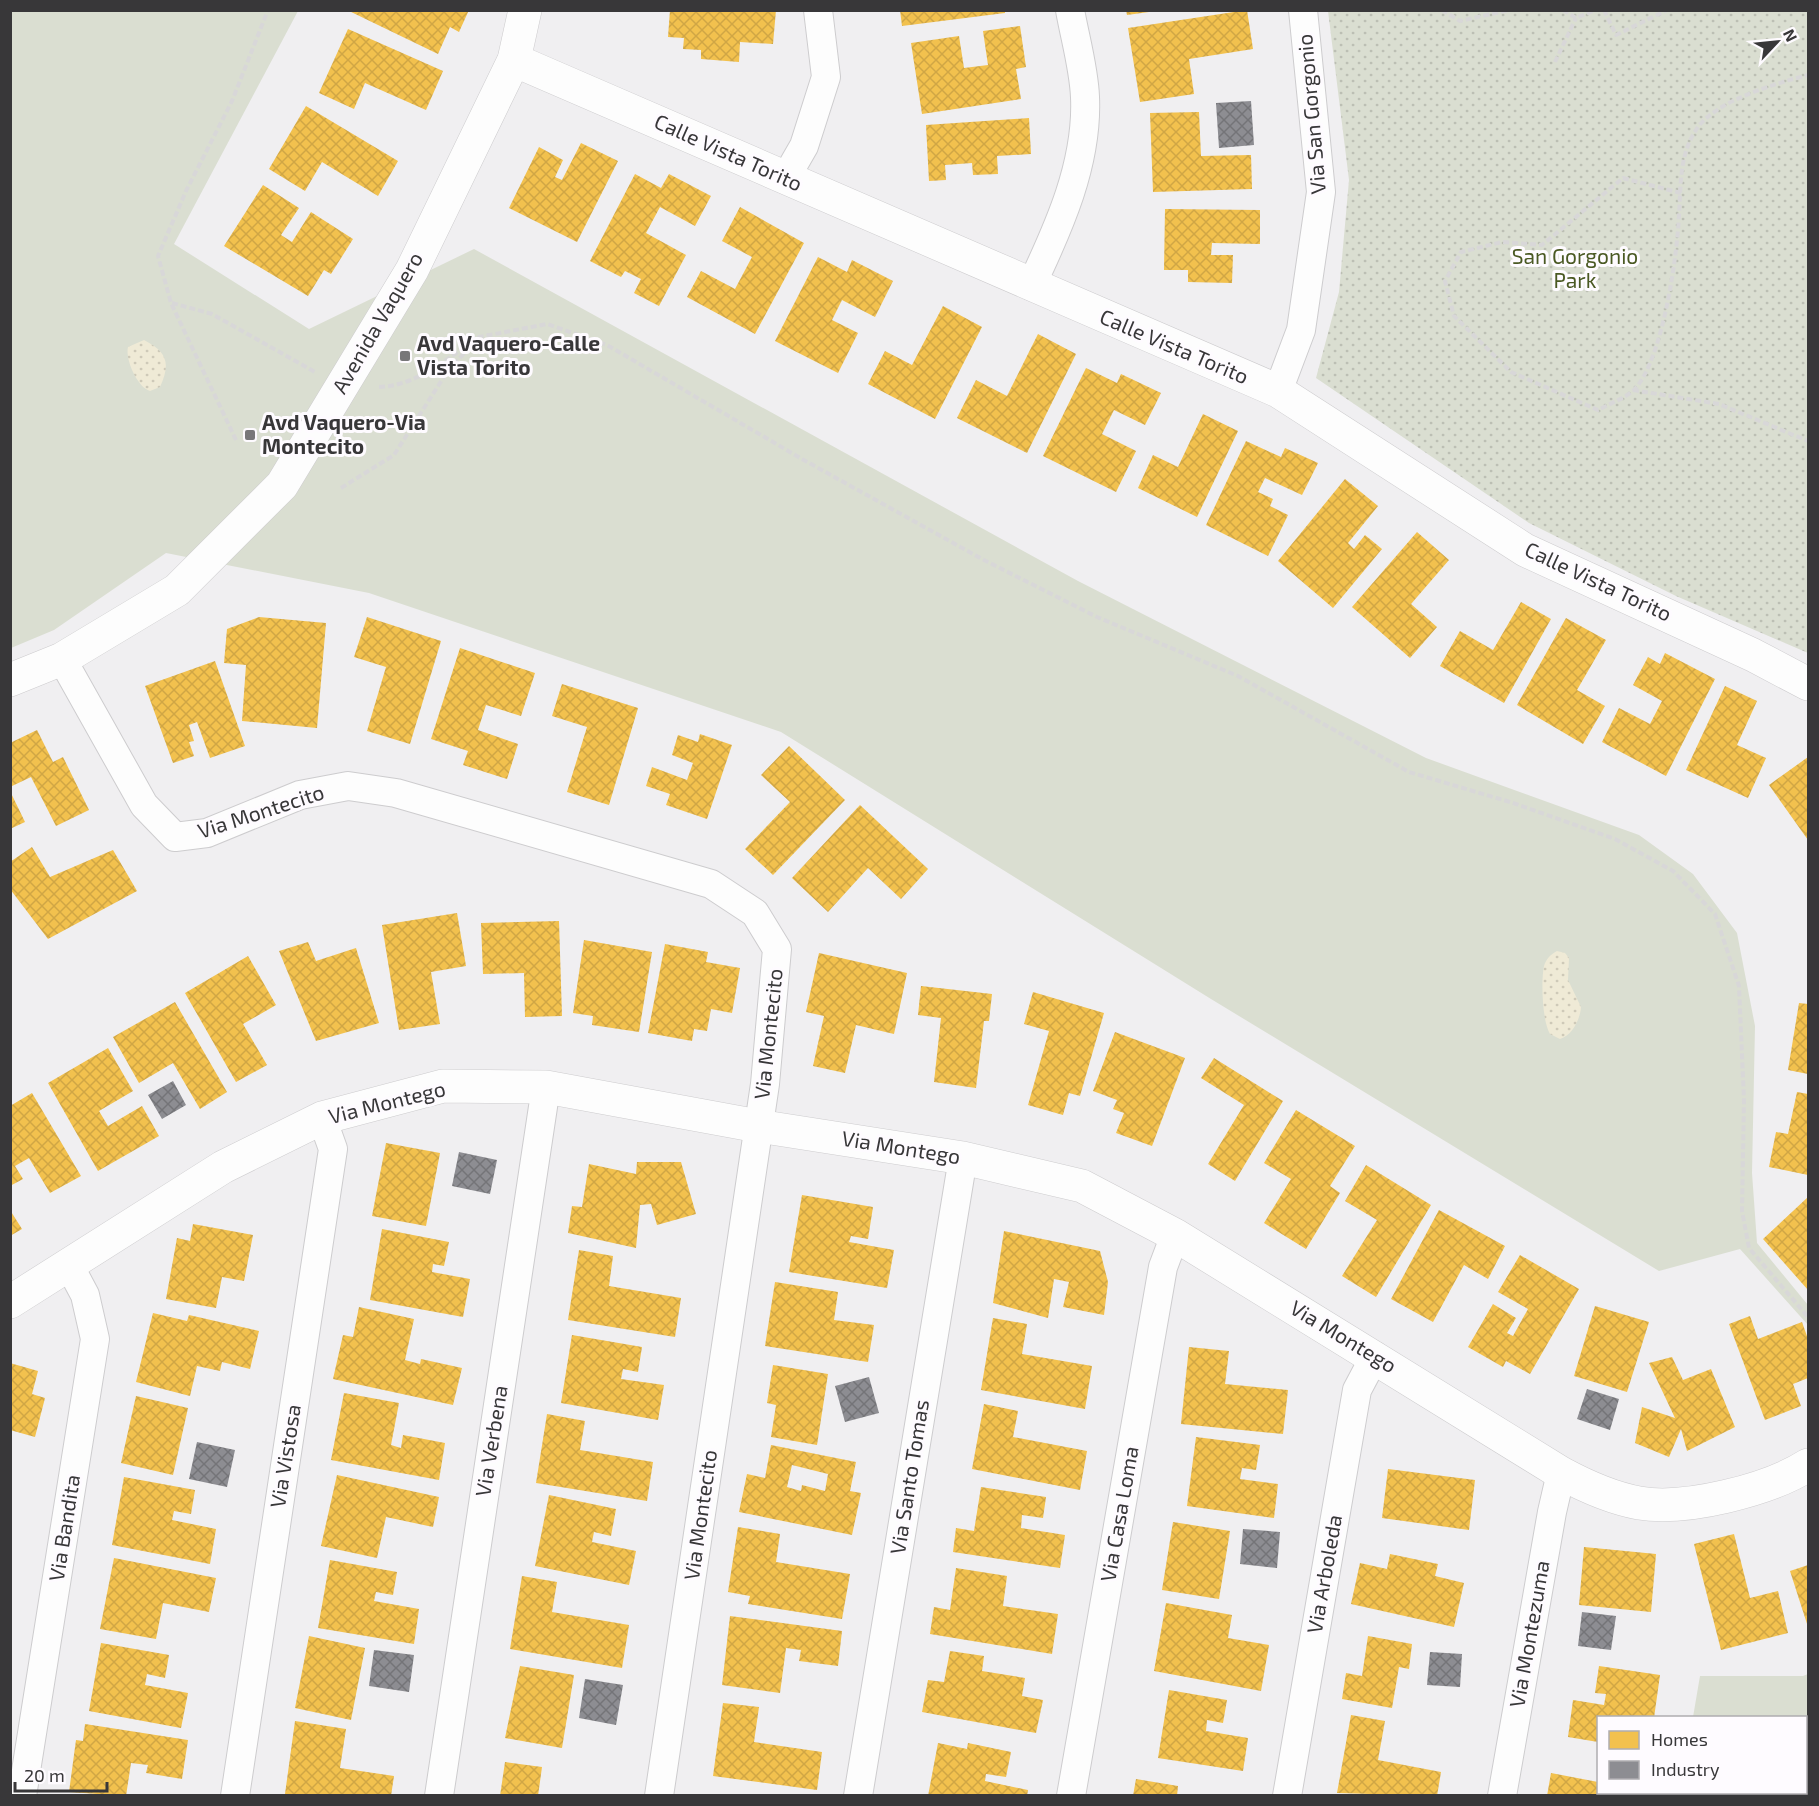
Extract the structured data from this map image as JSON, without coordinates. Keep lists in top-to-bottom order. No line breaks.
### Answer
{"streets":{"street":["Via San Gorgonio","Calle Vista Torito","Avenida Vaquero","Via Montecito","Via Montego","Via Verbena","Via Vistosa","Via Santo Tomas","Via Casa Loma","Via Bandita","Via Arboleda","Via Montezuma"]},"crossings":[["Via San Gorgonio","Calle Vista Torito"],["Calle Vista Torito","Avenida Vaquero"],["Avenida Vaquero","Via Montecito"],["Via Montecito","Via Montego"],["Via Montego","Via Verbena"],["Via Montego","Via Vistosa"],["Via Montego","Via Santo Tomas"],["Via Montego","Via Casa Loma"],["Via Montego","Via Bandita"],["Via Montego","Via Arboleda"],["Via Montego","Via Montezuma"]],"parks":["San Gorgonio Park"],"places":{"transit":["Avd Vaquero-Calle Vista Torito","Avd Vaquero-Via Montecito"]},"legend":["Homes","Industry"],"scale_bar":"20 m","north":"top right"}
